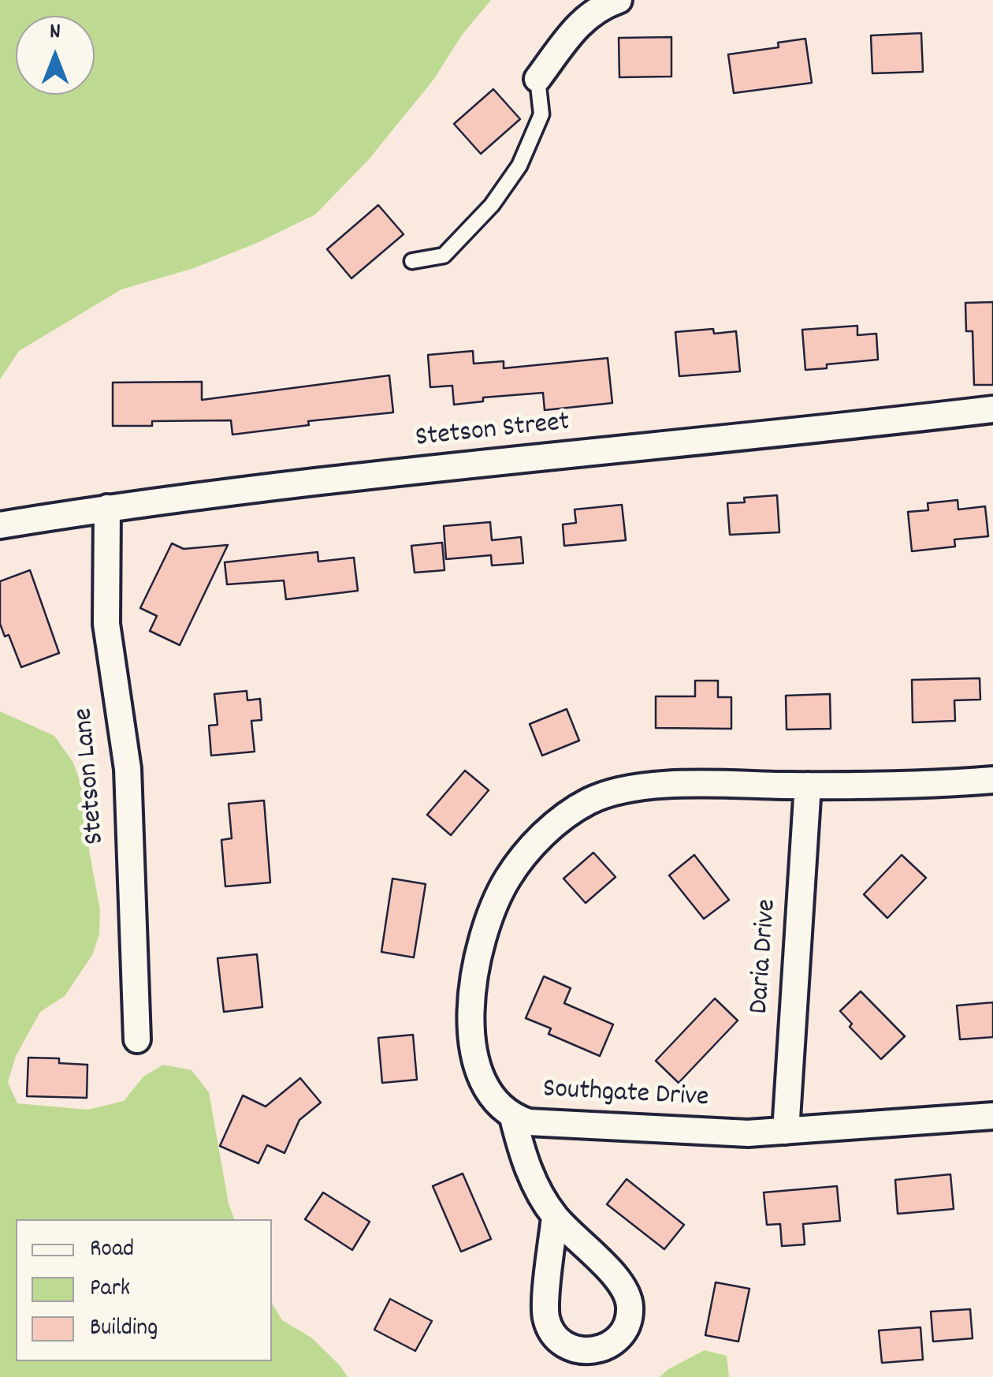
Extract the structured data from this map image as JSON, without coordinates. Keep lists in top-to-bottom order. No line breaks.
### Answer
{"streets":{"street":["Stetson Street","Stetson Lane","Daria Drive","Southgate Drive"]},"crossings":[["Stetson Street","Stetson Lane"],["Daria Drive","Southgate Drive"]],"legend":["Road","Park","Building"],"north":"top"}
